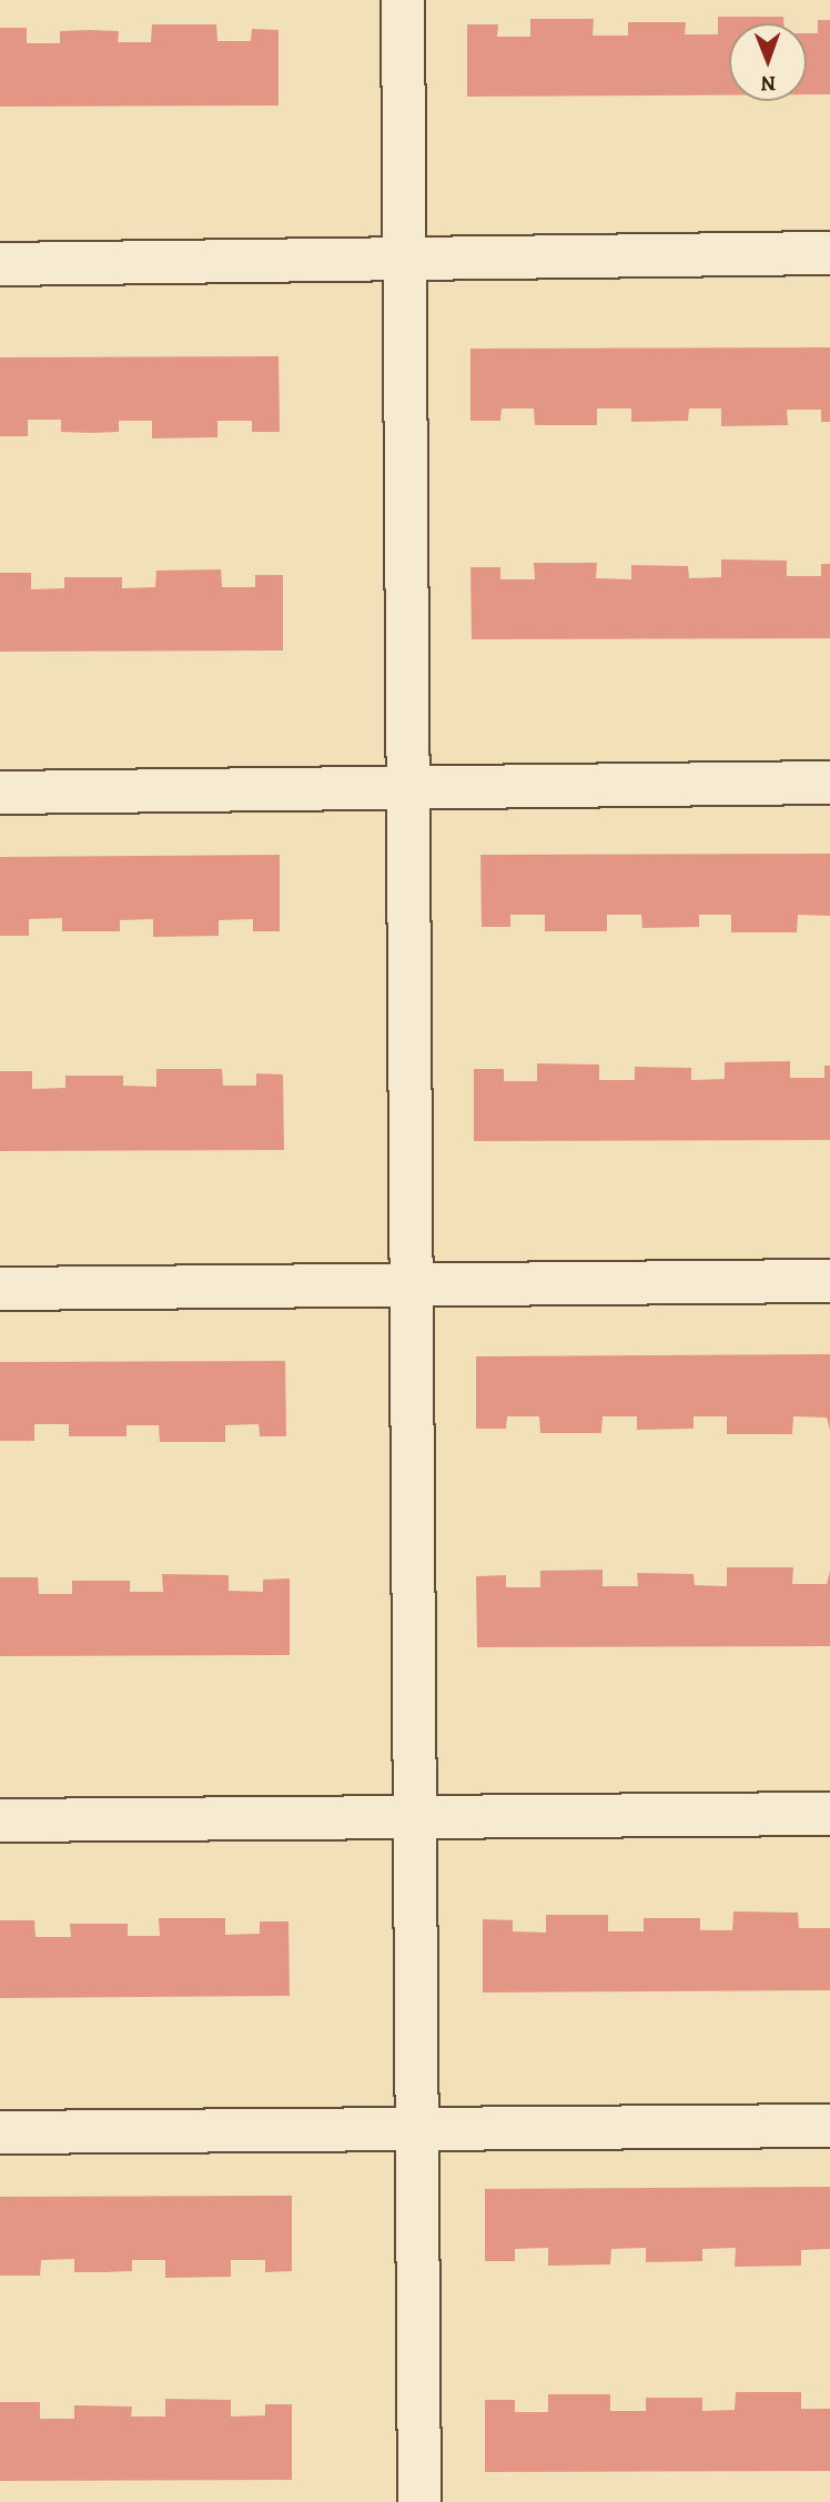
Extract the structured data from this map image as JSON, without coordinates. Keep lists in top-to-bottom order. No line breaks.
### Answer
{"north":"bottom"}
